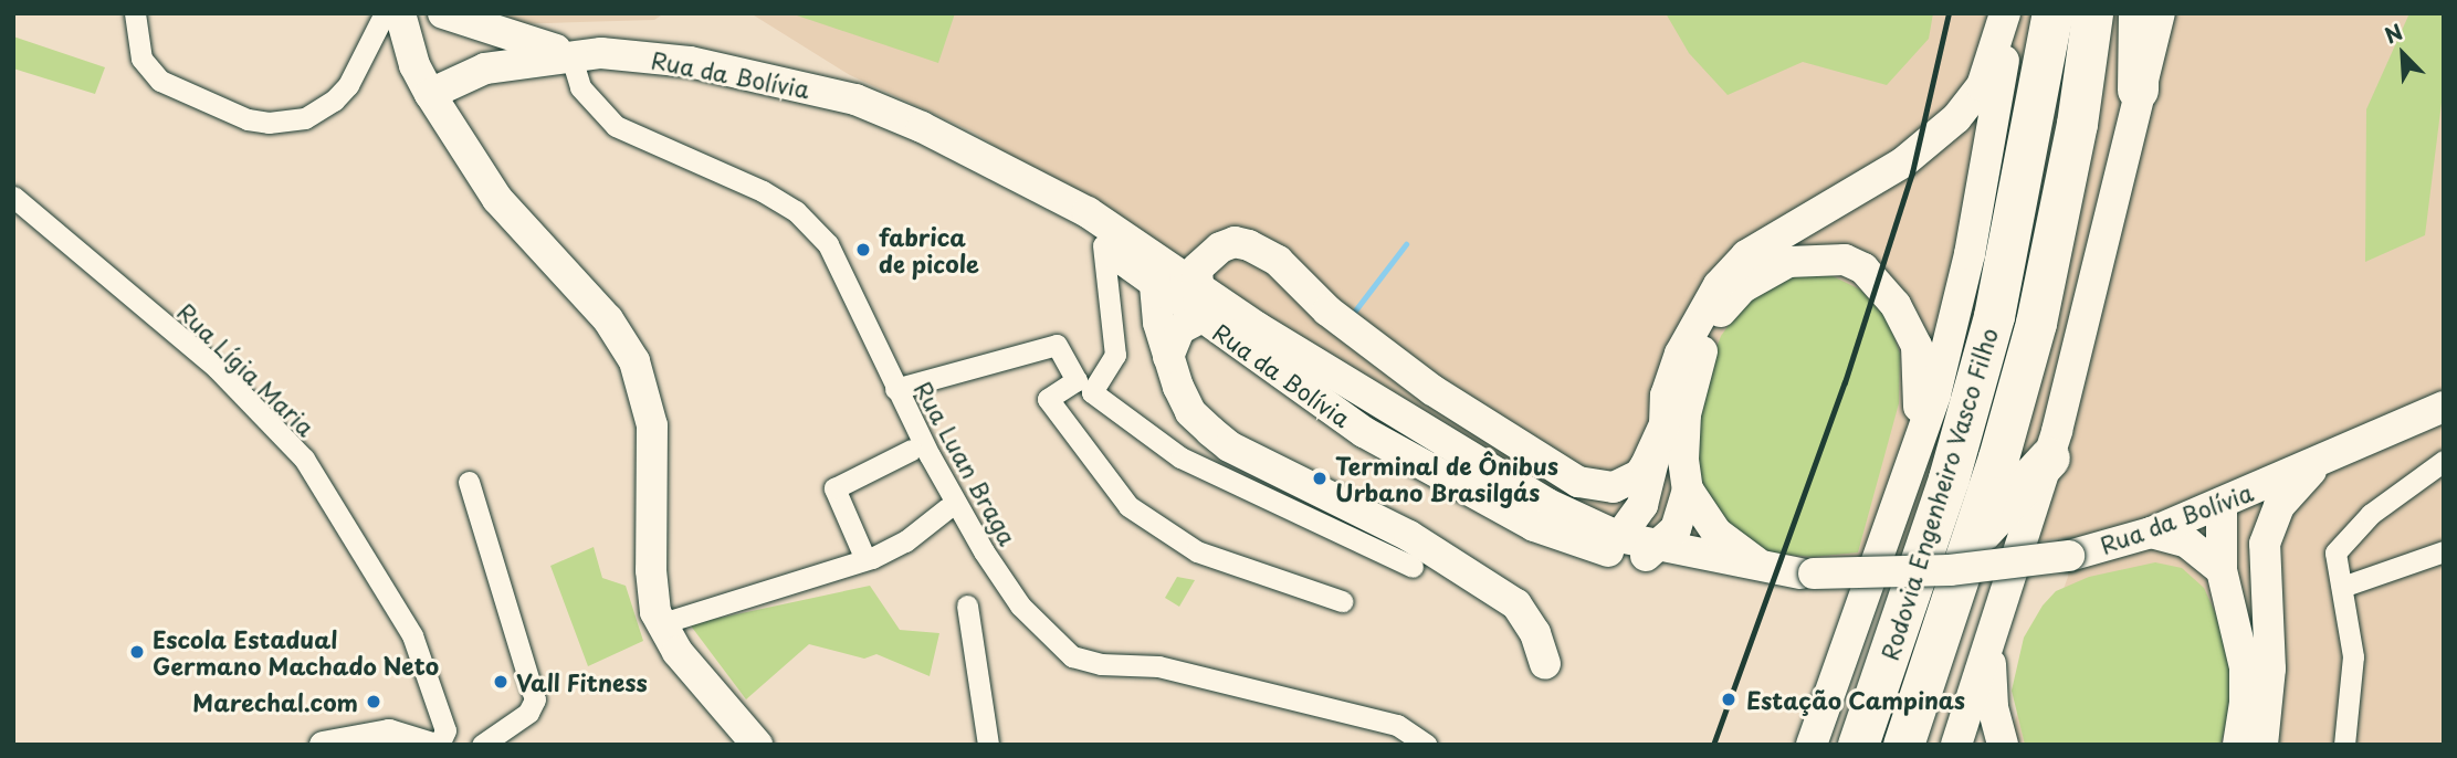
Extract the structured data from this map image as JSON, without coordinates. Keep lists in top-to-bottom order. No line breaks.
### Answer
{"streets":{"highway":["Rodovia Engenheiro Vasco Filho"],"main road":["Rua da Bolívia"],"street":["Rua Lígia Maria","Rua Luan Braga"]},"crossings":[["Rua da Bolívia","Rua Luan Braga"]],"places":["fabrica de picole","Terminal de Ônibus Urbano Brasilgás","Escola Estadual Germano Machado Neto","Vall Fitness","Estação Campinas","Marechal.com"],"north":"top left"}
